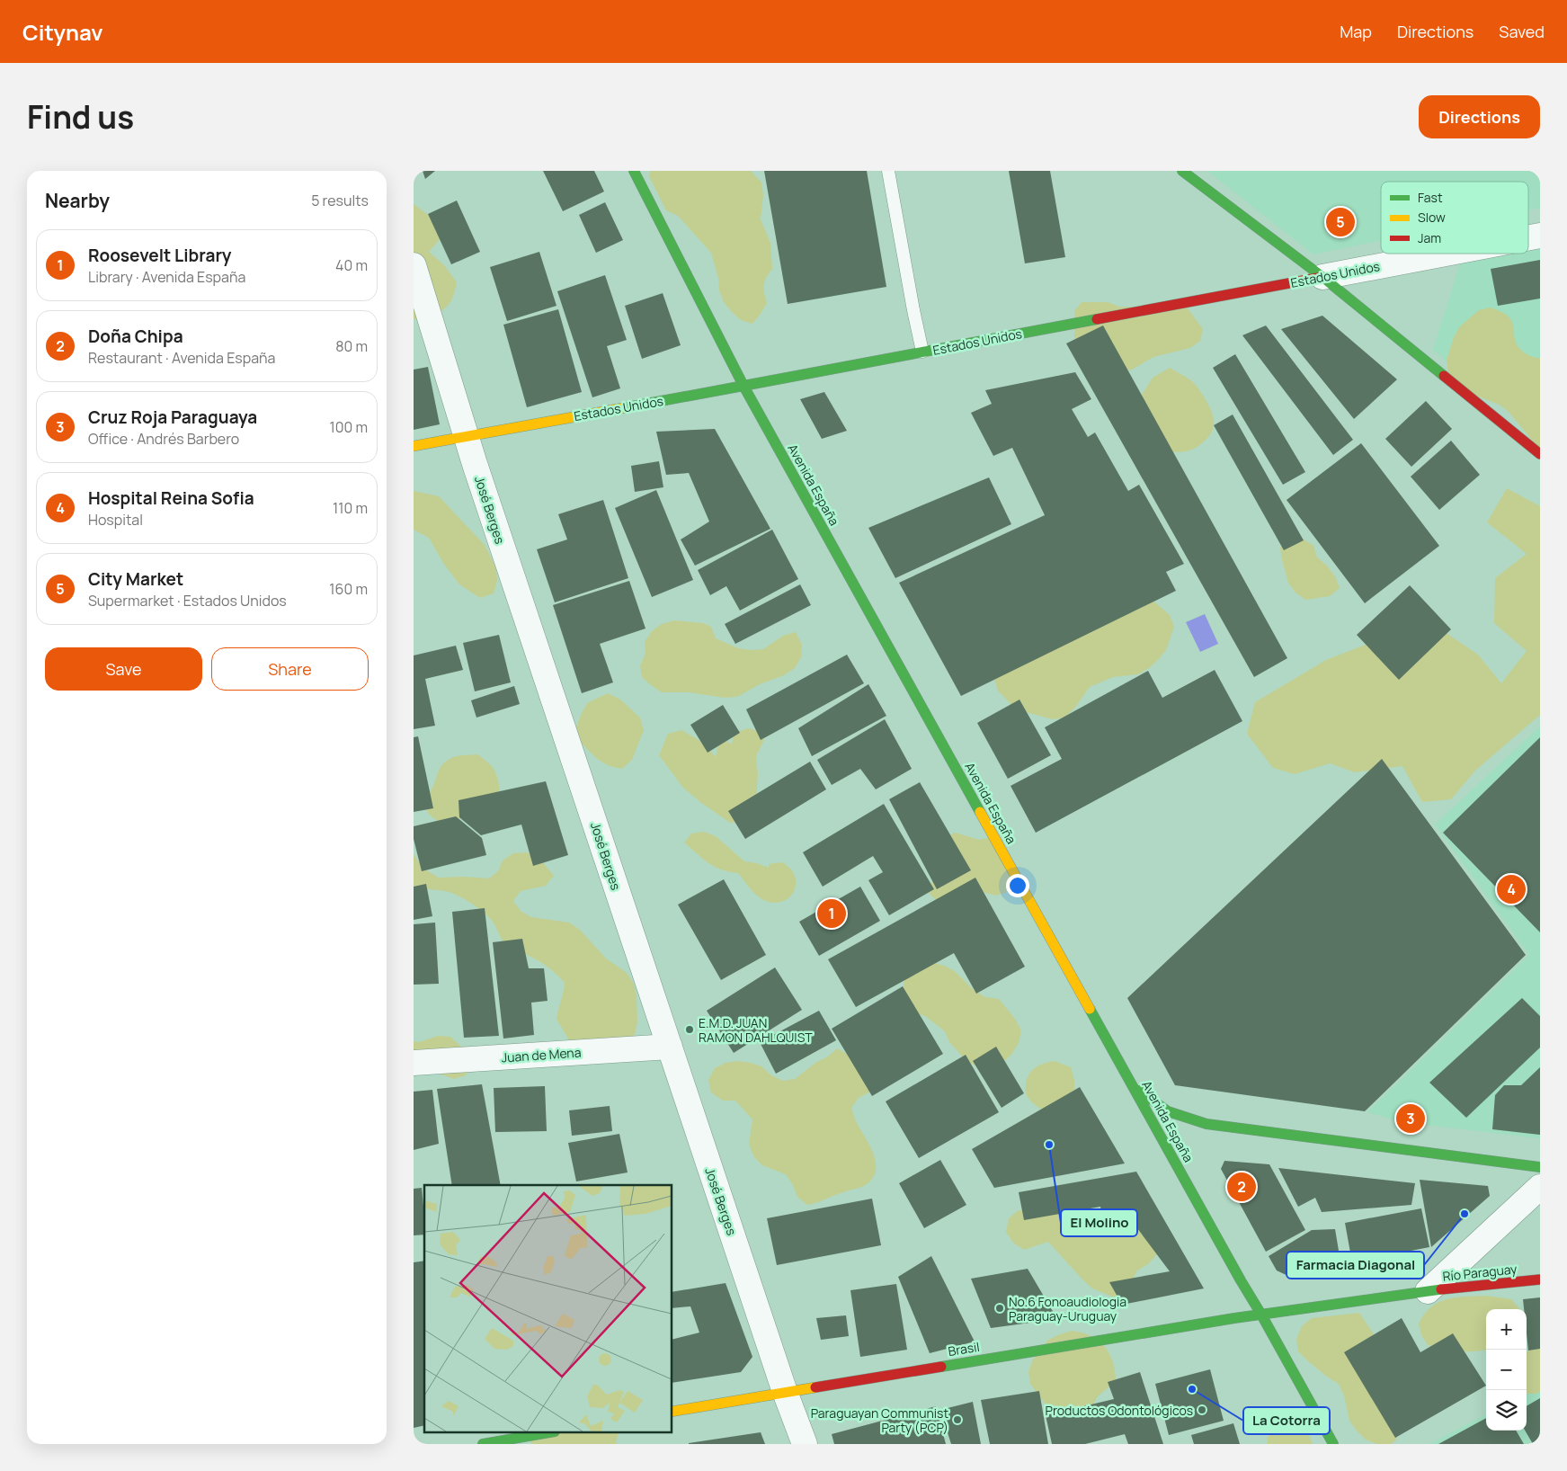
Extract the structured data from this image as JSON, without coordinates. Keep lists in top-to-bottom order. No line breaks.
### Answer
{"streets":{"main road":["Estados Unidos","Avenida España","Río Paraguay","Brasil"],"street":["José Berges","Juan de Mena"]},"crossings":[["Estados Unidos","Avenida España"],["Estados Unidos","José Berges"],["Avenida España","Río Paraguay"],["Avenida España","Brasil"],["José Berges","Juan de Mena"],["José Berges","Brasil"],["Río Paraguay","Brasil"]],"places":["E.M.D. JUAN RAMON DAHLQUIST","El Molino","Farmacia Diagonal","No.6 Fonoaudiologia Paraguay-Uruguay","La Cotorra","Productos Odontológicos","Paraguayan Communist Party (PCP)"],"legend":["Fast","Slow","Jam"],"page":{"header":"Citynav","nav":["Map","Directions","Saved"],"title":"Find us","buttons":["Directions",["Save","Share"]],"heading":["Nearby","5 results"],"pins":["5","4","1","3","2"],"list":[{"mark":"1","name":"Roosevelt Library","note":"Library · Avenida España","value":"40 m"},{"mark":"2","name":"Doña Chipa","note":"Restaurant · Avenida España","value":"80 m"},{"mark":"3","name":"Cruz Roja Paraguaya","note":"Office · Andrés Barbero","value":"100 m"},{"mark":"4","name":"Hospital Reina Sofia","note":"Hospital","value":"110 m"},{"mark":"5","name":"City Market","note":"Supermarket · Estados Unidos","value":"160 m"}],"map_buttons":["+","−"]}}
